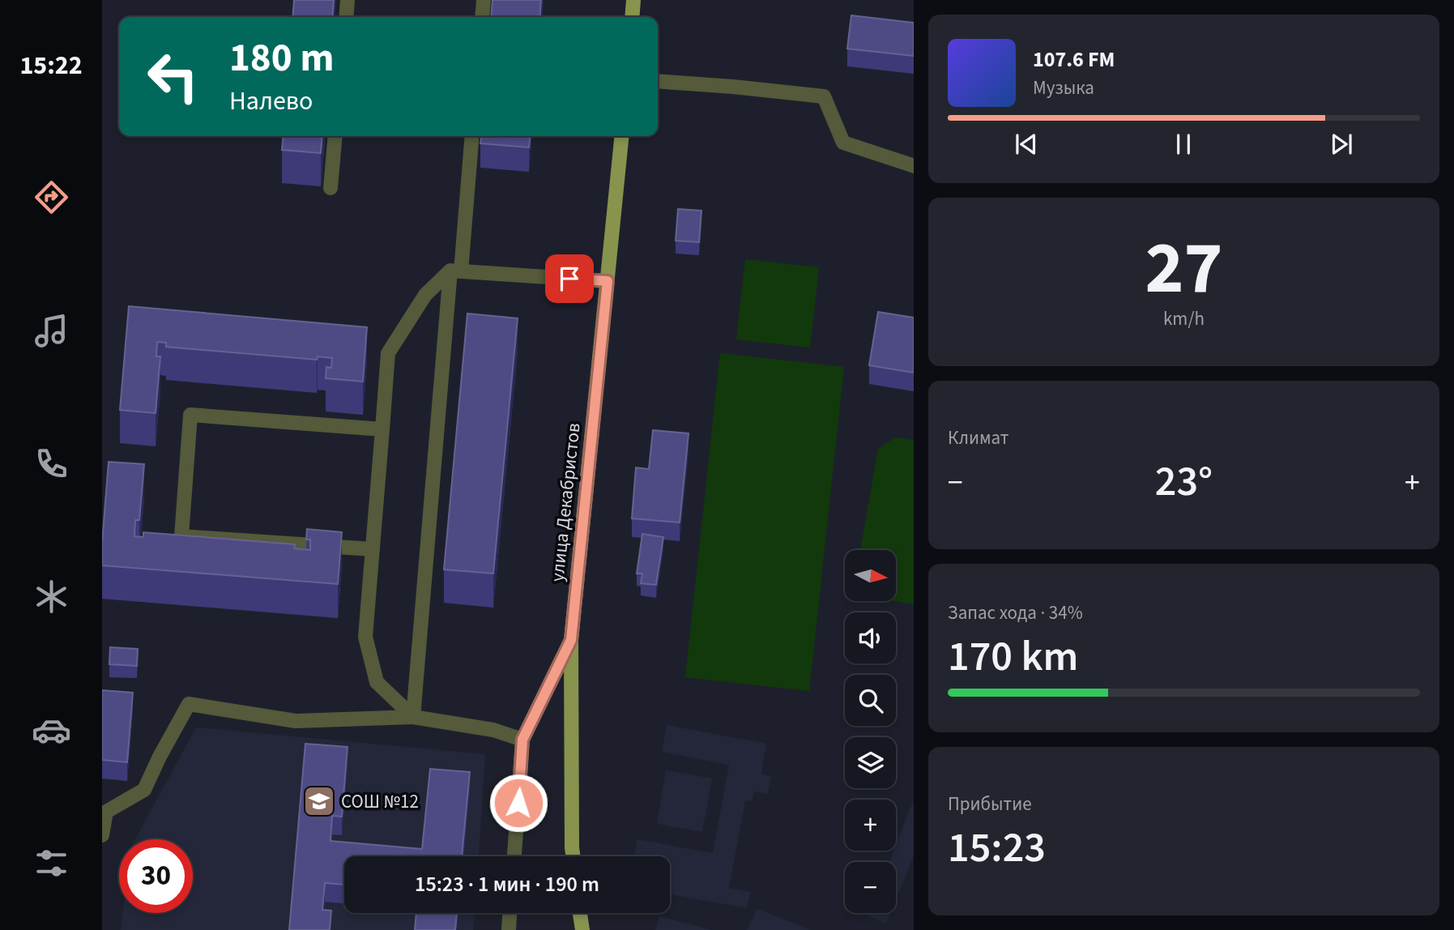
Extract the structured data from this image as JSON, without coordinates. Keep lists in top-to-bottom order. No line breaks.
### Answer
{"streets":{"main road":["улица Декабристов"]},"places":{"school or university":["СОШ №12"]},"north":"right","page":{"tabs":"15:22","turn":["180 m","Налево"],"song":["107.6 FM","Музыка"],"tile":[["27","km/h"],"Климат",["Запас хода · 34%","170 km"],["Прибытие","15:23"]],"heat":["−","23°","+"],"map_buttons":["+","−"],"limit":"30","trip":"15:23 · 1 мин · 190 m"}}
